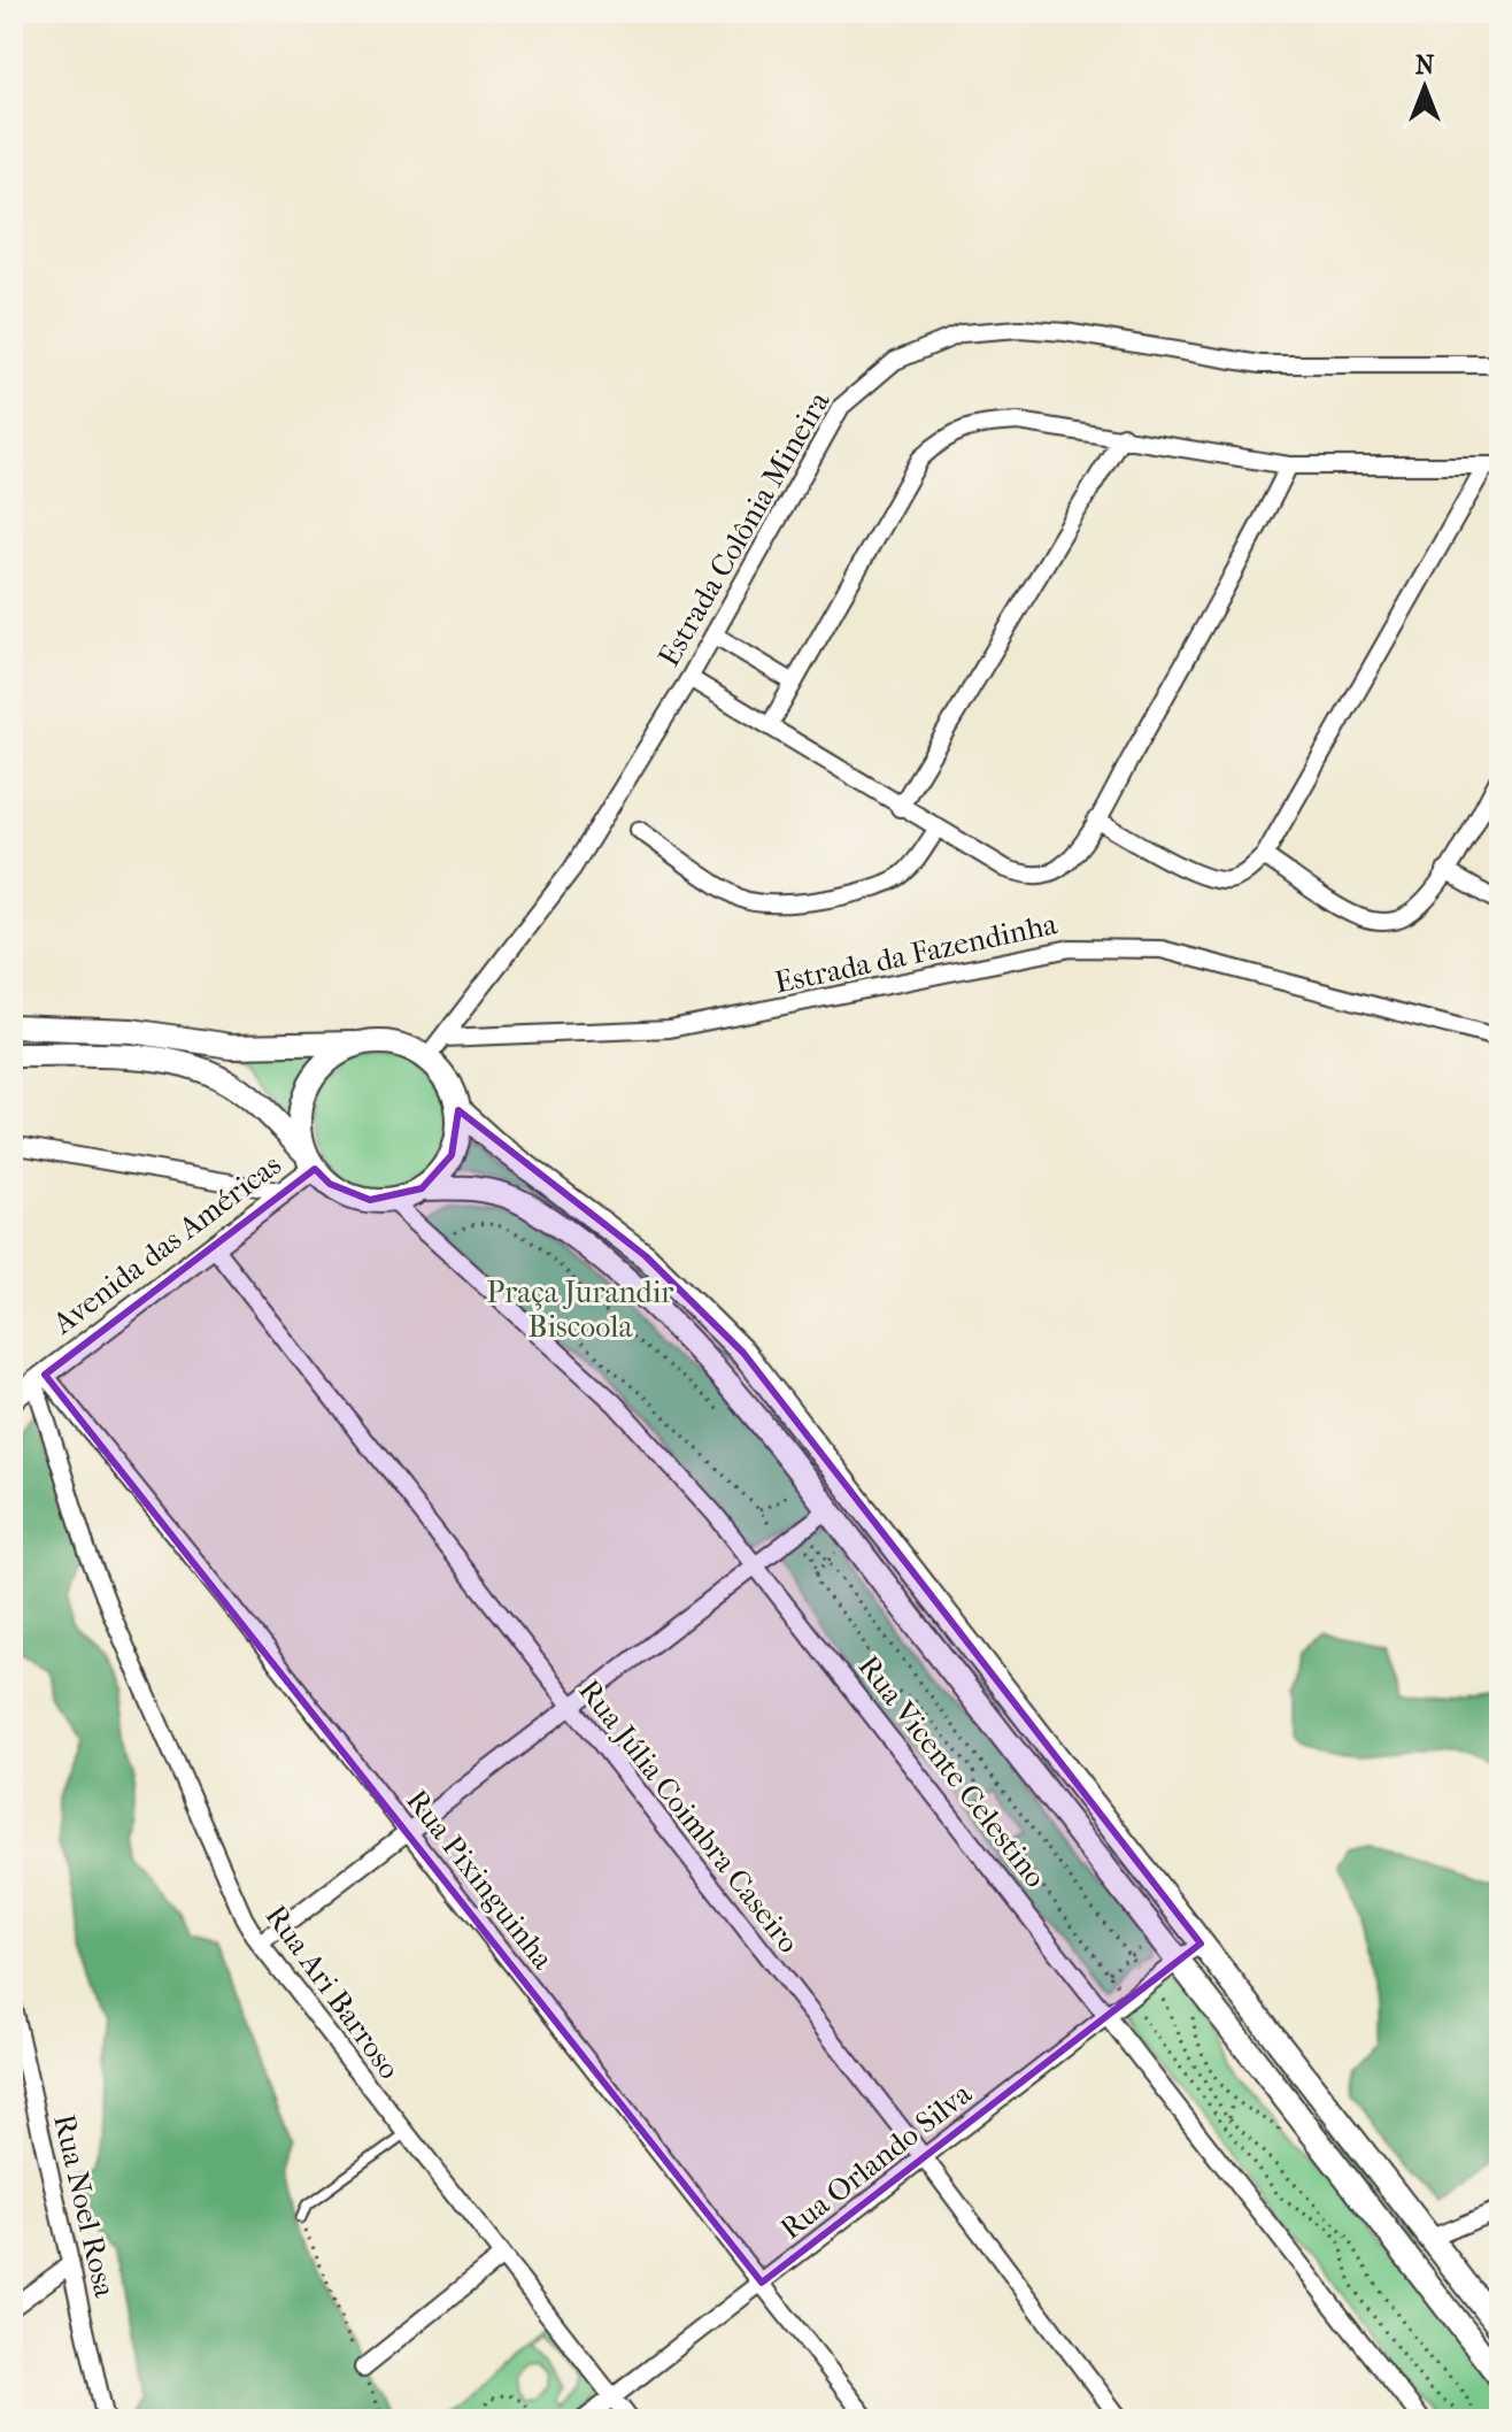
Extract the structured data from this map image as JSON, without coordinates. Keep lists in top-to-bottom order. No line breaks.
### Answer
{"streets":{"street":["Estrada Colônia Mineira","Estrada da Fazendinha","Avenida das Américas","Rua Vicente Celestino","Rua Júlia Coimbra Caseiro","Rua Pixinguinha","Rua Ari Barroso","Rua Orlando Silva","Rua Noel Rosa"]},"crossings":[["Estrada Colônia Mineira","Estrada da Fazendinha"],["Estrada Colônia Mineira","Avenida das Américas"],["Estrada Colônia Mineira","Rua Vicente Celestino"],["Avenida das Américas","Rua Vicente Celestino"],["Avenida das Américas","Rua Júlia Coimbra Caseiro"],["Avenida das Américas","Rua Pixinguinha"],["Avenida das Américas","Rua Ari Barroso"],["Rua Vicente Celestino","Rua Orlando Silva"],["Rua Júlia Coimbra Caseiro","Rua Orlando Silva"],["Rua Pixinguinha","Rua Ari Barroso"],["Rua Pixinguinha","Rua Orlando Silva"],["Rua Ari Barroso","Rua Orlando Silva"]],"parks":["Praça Jurandir Biscoola"],"north":"top"}
